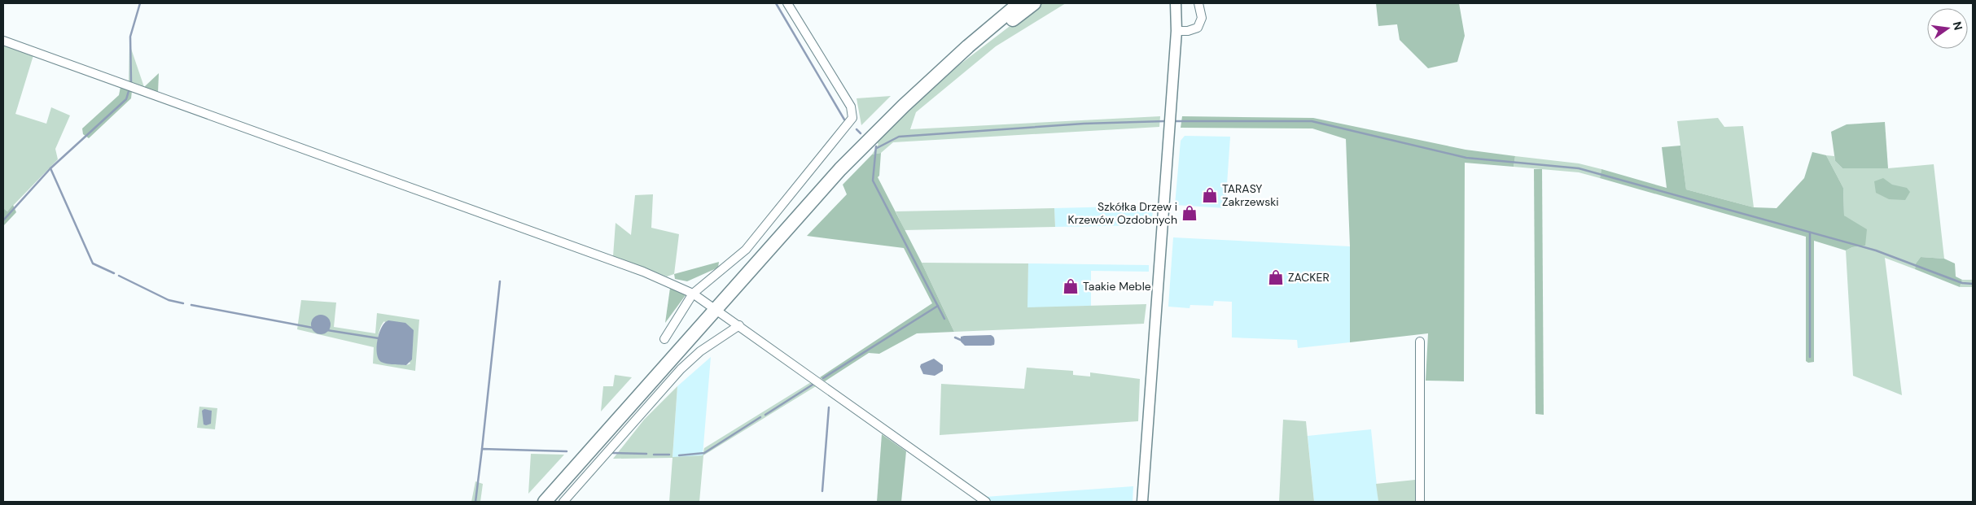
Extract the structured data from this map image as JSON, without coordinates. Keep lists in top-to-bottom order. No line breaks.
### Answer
{"places":{"shop":["TARASY Zakrzewski","Szkółka Drzew i Krzewów Ozdobnych","ZACKER","Taakie Meble"]},"north":"right"}
